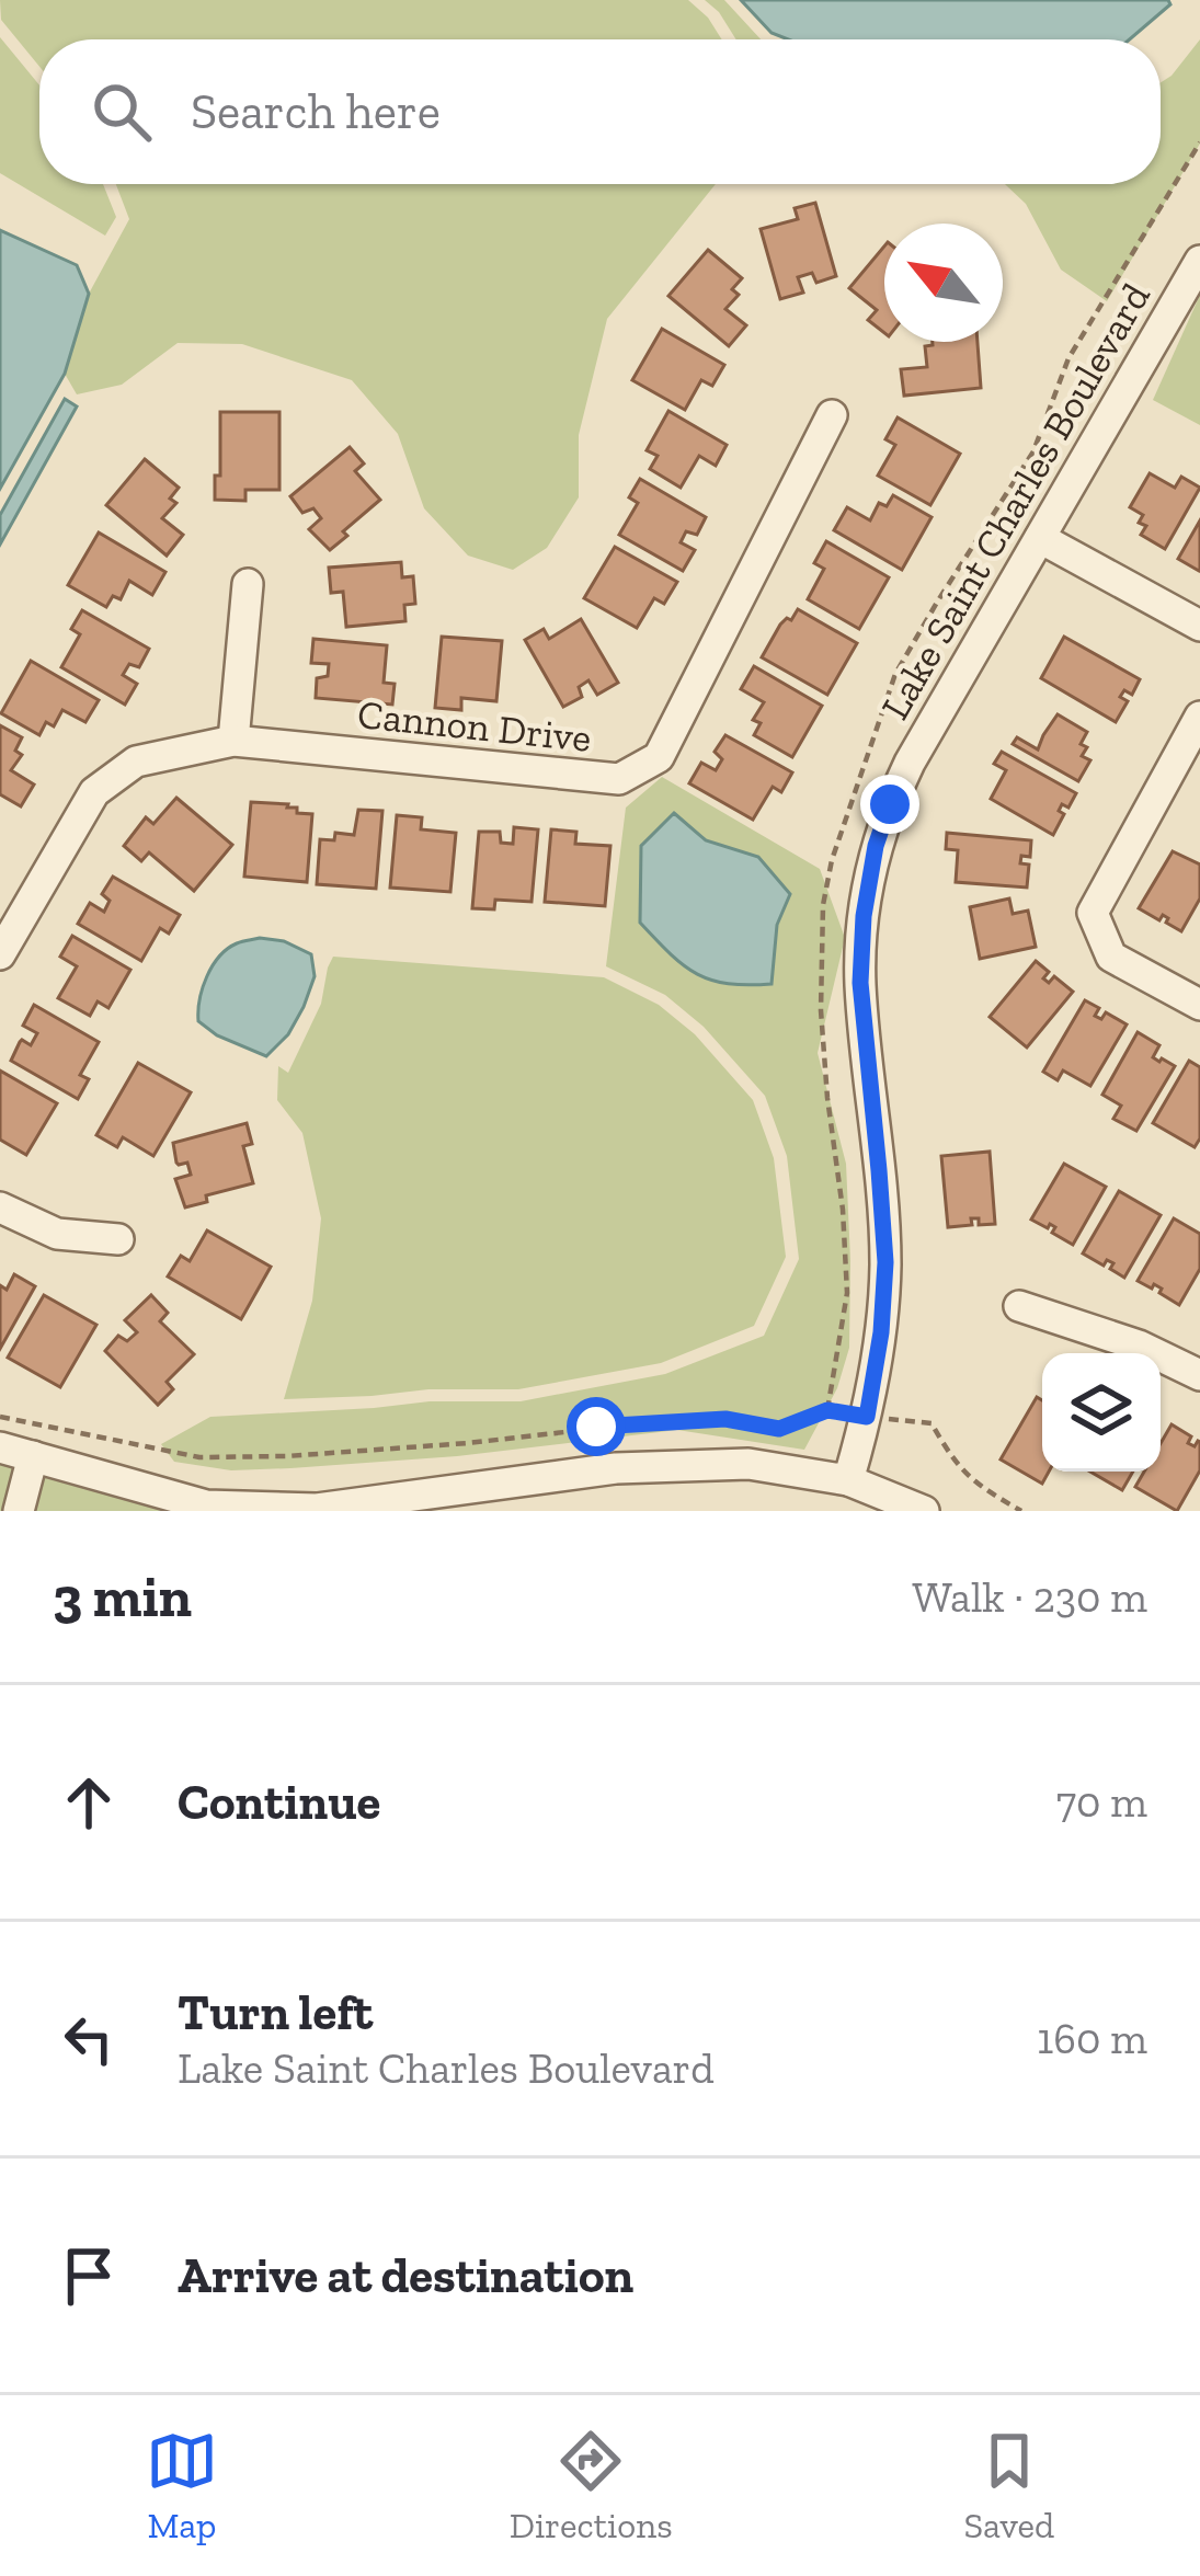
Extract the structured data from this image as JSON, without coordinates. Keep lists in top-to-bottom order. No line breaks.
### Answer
{"streets":{"street":["Lake Saint Charles Boulevard","Cannon Drive"]},"north":"top left","page":{"search":"Search here","heading":["3 min","Walk · 230 m"],"list":[["Continue","70 m"],["Turn left","Lake Saint Charles Boulevard","160 m"],"Arrive at destination"],"nav":["Map","Directions","Saved"]}}
